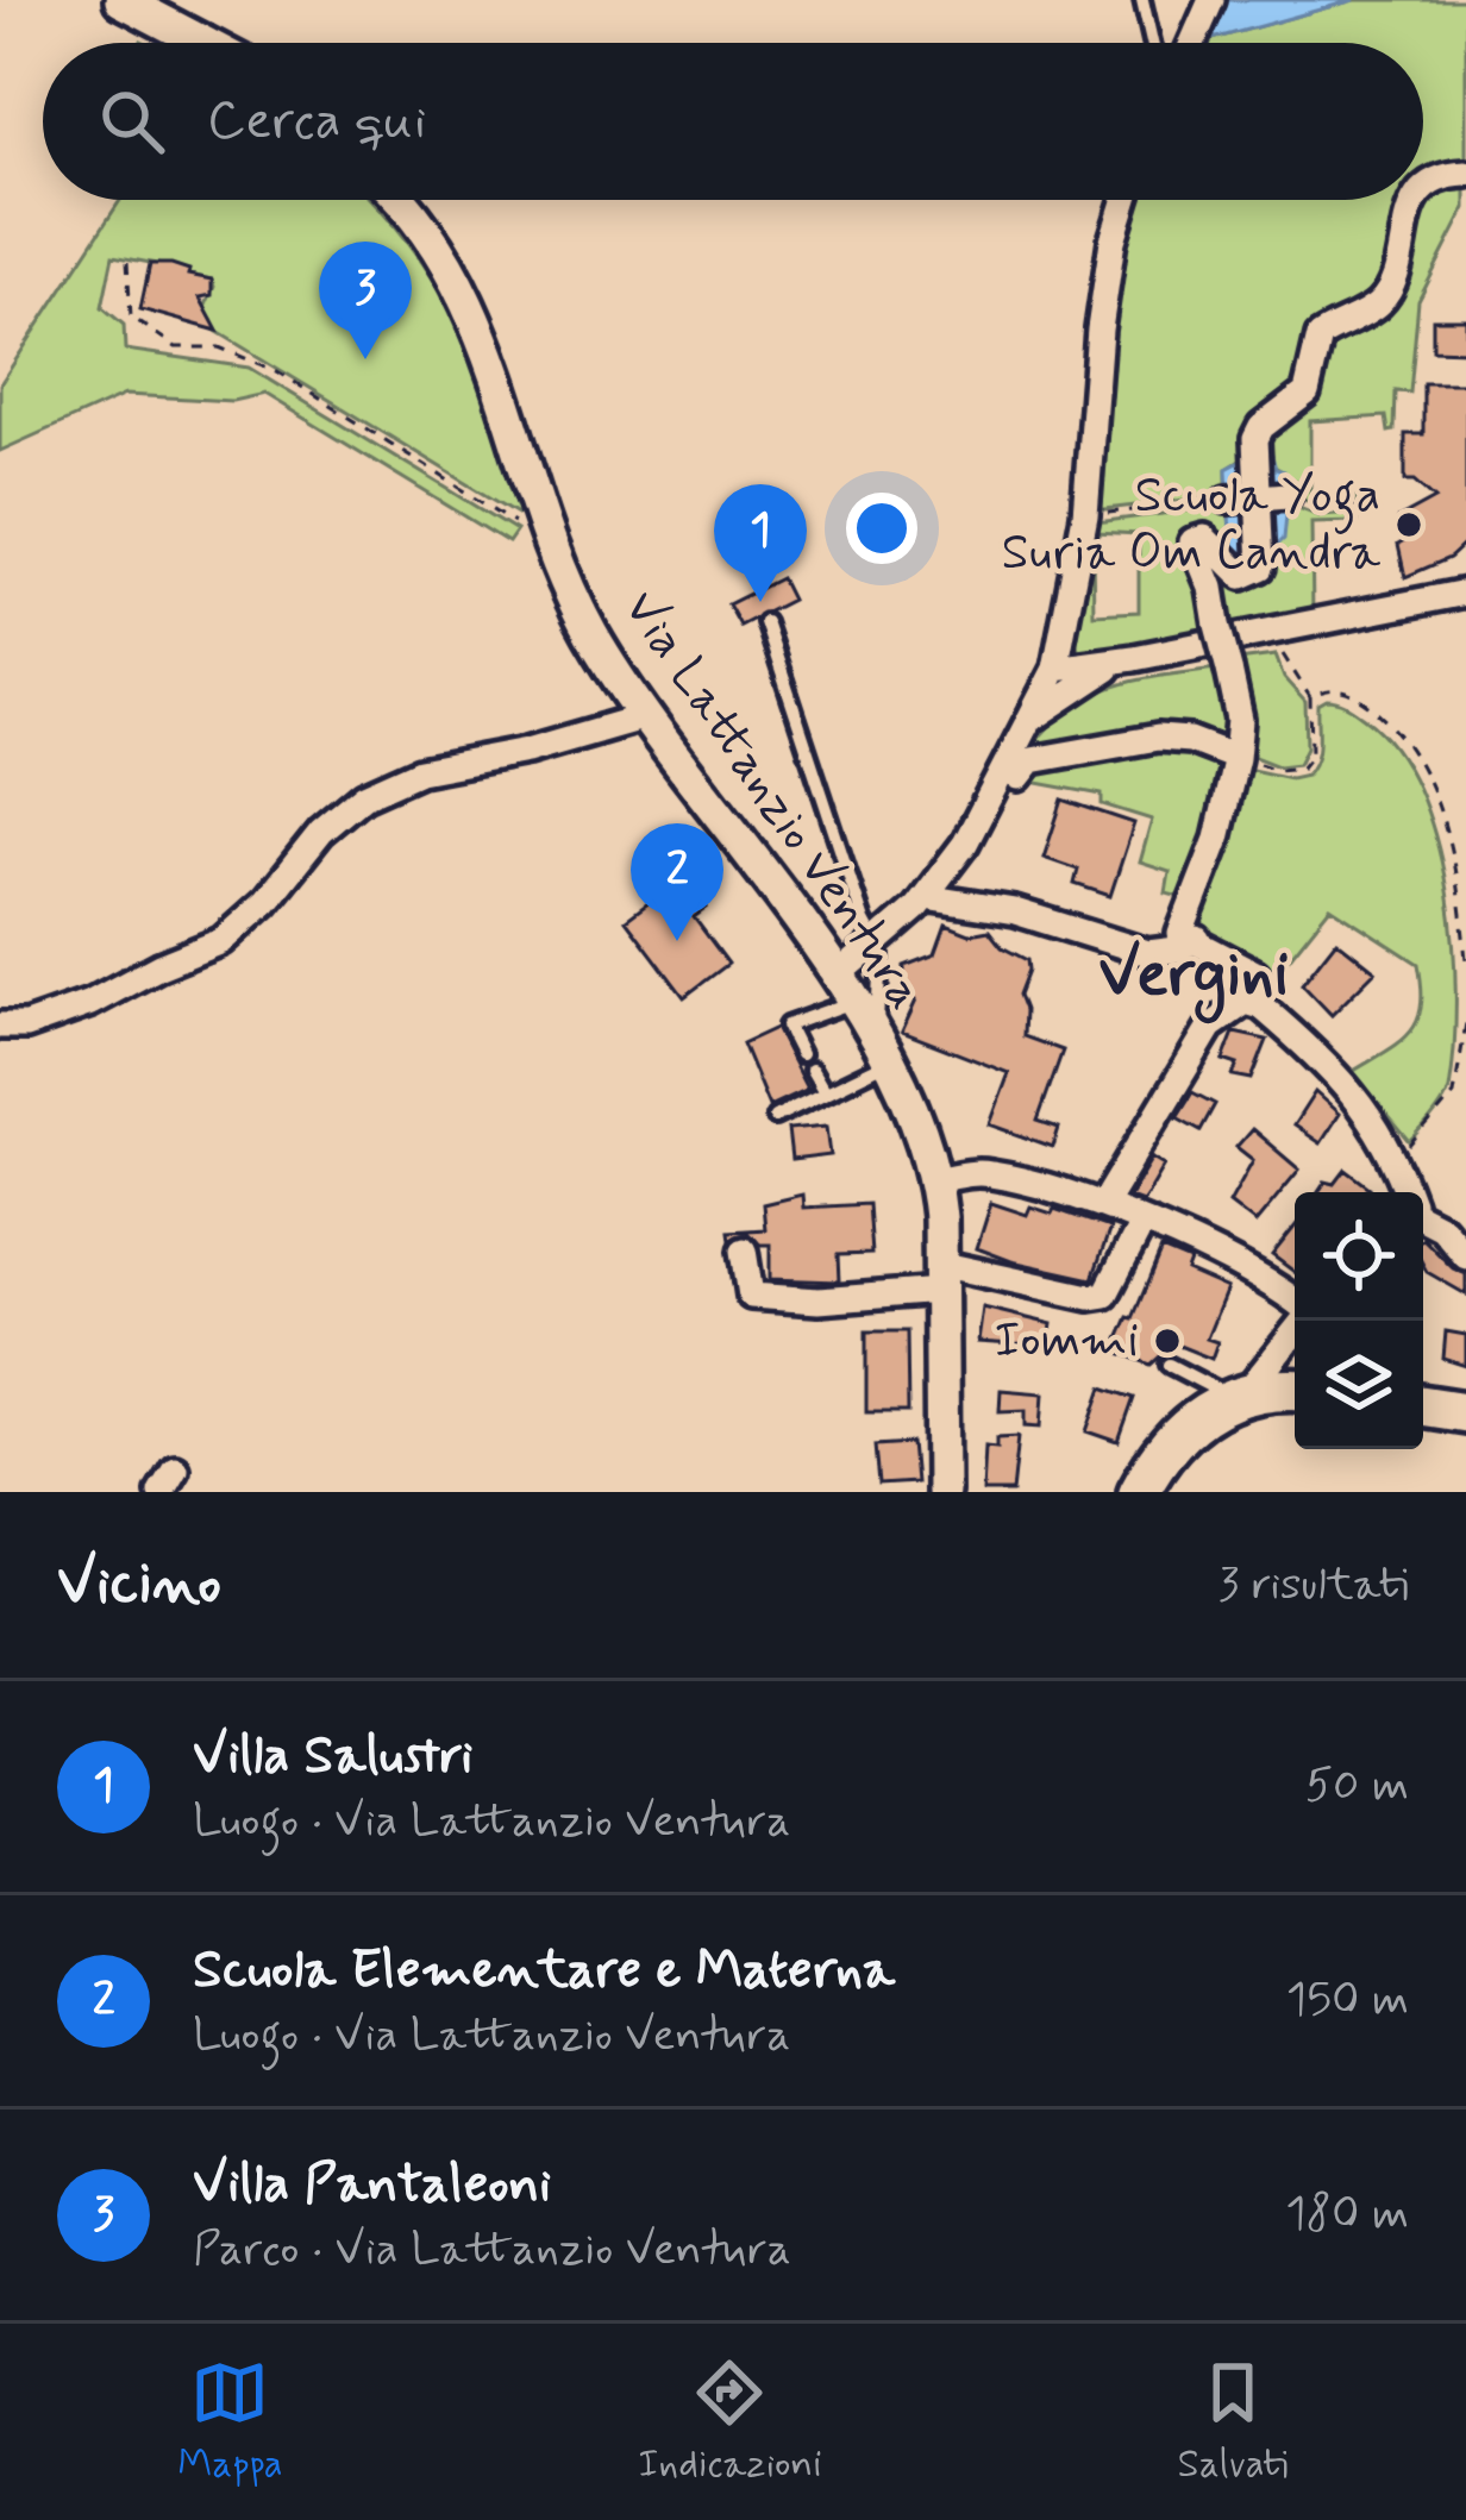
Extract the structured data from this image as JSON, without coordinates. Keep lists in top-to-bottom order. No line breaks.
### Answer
{"streets":{"main road":["Via Lattanzio Ventura"]},"districts":["Vergini"],"places":["Scuola Yoga Suria Om Candra","Iommi"],"page":{"search":"Cerca qui","pins":["3","1","2"],"heading":["Vicino","3 risultati"],"list":[{"mark":"1","name":"Villa Salustri","note":"Luogo · Via Lattanzio Ventura","value":"50 m"},{"mark":"2","name":"Scuola Elementare e Materna","note":"Luogo · Via Lattanzio Ventura","value":"150 m"},{"mark":"3","name":"Villa Pantaleoni","note":"Parco · Via Lattanzio Ventura","value":"180 m"}],"nav":["Mappa","Indicazioni","Salvati"]}}
